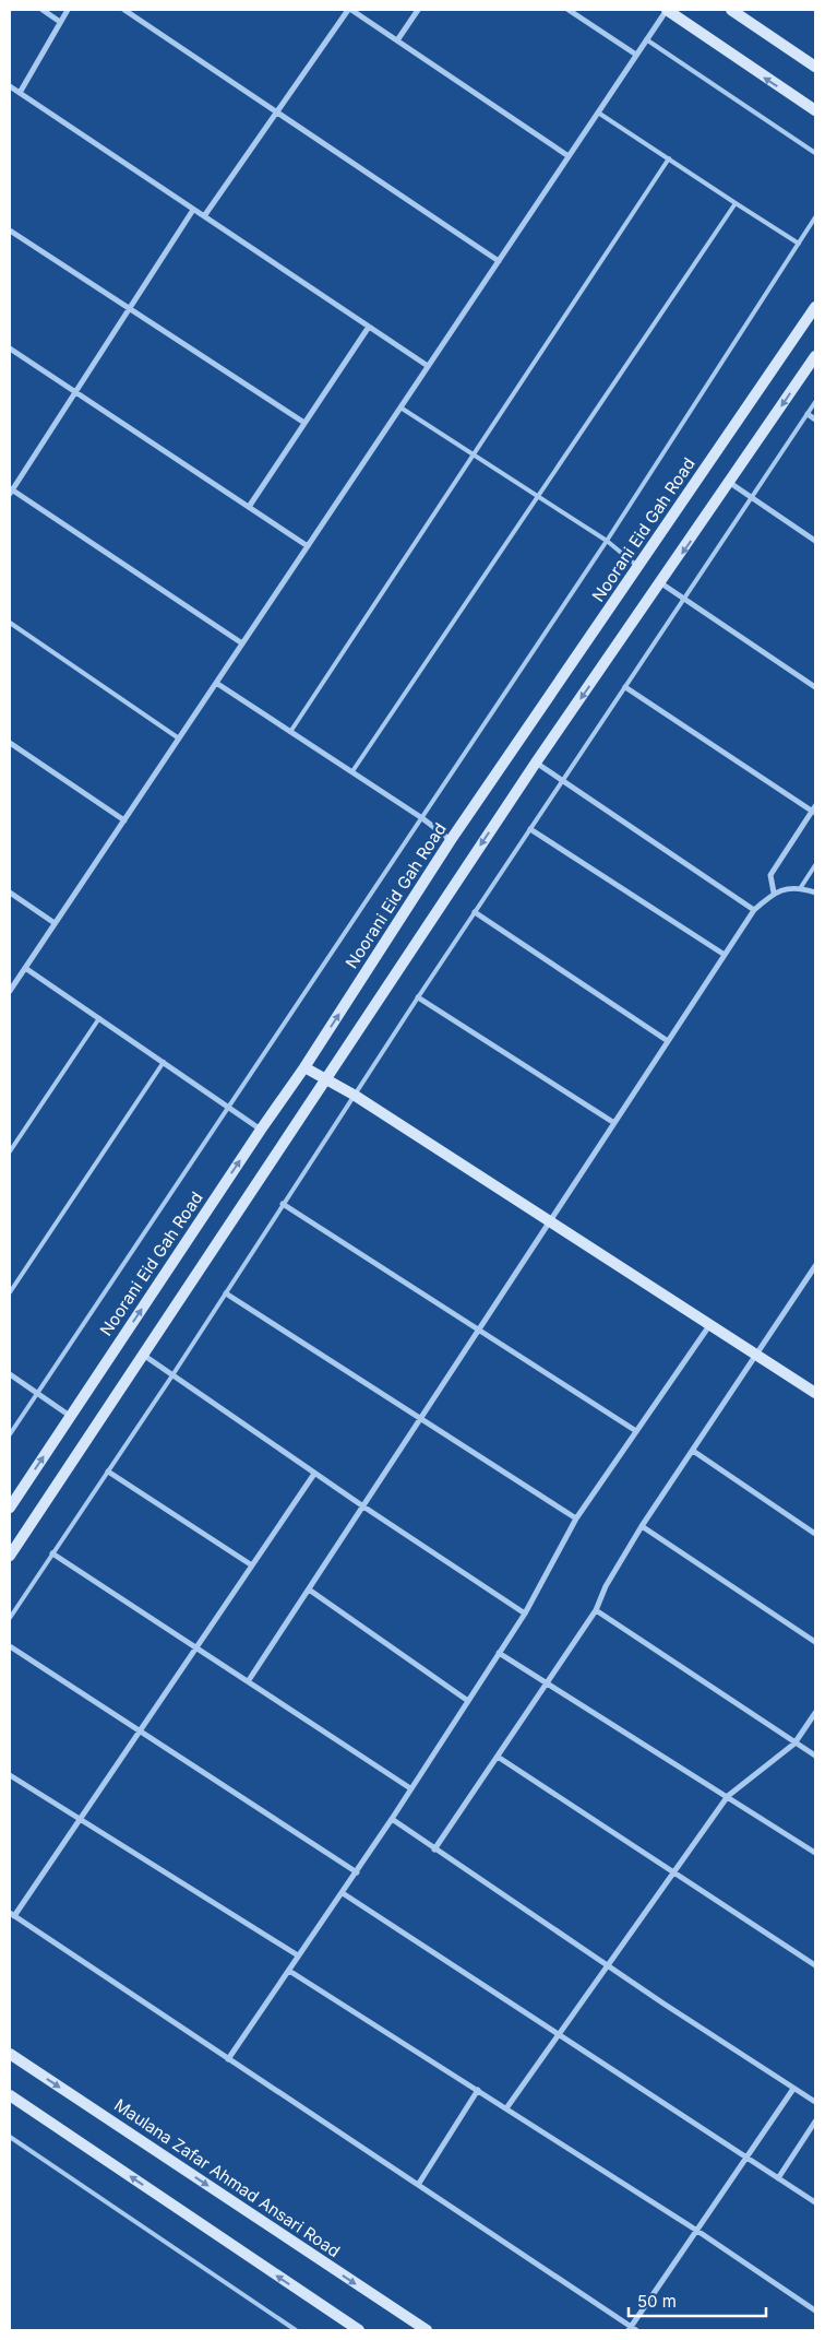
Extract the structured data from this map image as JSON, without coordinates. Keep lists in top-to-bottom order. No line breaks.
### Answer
{"streets":{"main road":["Noorani Eid Gah Road","Maulana Zafar Ahmad Ansari Road"]},"scale_bar":"50 m"}
